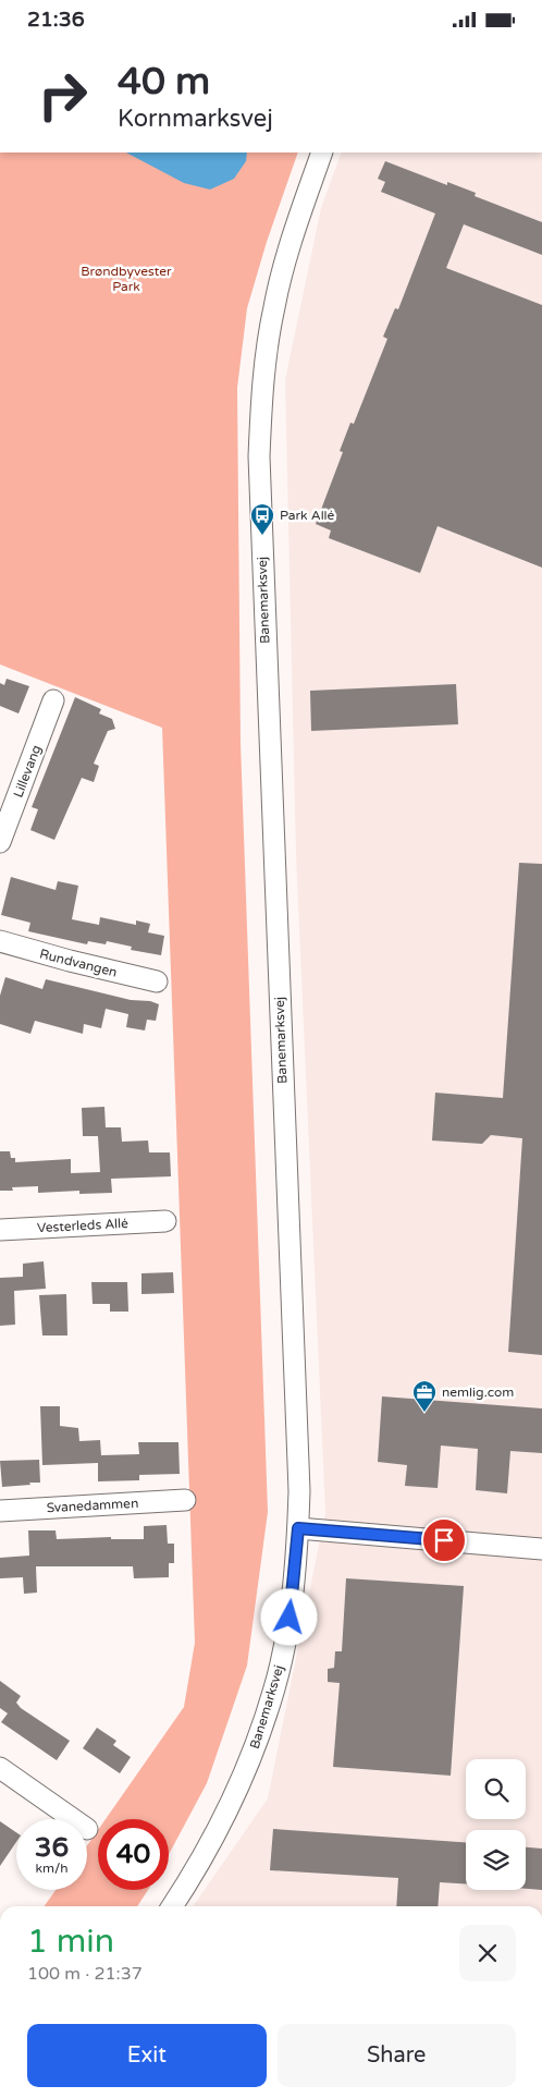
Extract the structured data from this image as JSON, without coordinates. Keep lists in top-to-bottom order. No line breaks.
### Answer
{"streets":{"street":["Banemarksvej","Lillevang","Rundvangen","Vesterleds Allé","Svanedammen"]},"parks":["Brøndbyvester Park"],"places":{"bus stop":["Park Allé"],"office":["nemlig.com"]},"page":{"status":"21:36","turn":["40 m","Kornmarksvej"],"speed":"36 km/h","limit":"40","heading":["1 min","100 m · 21:37"],"buttons":["Exit","Share"]}}
